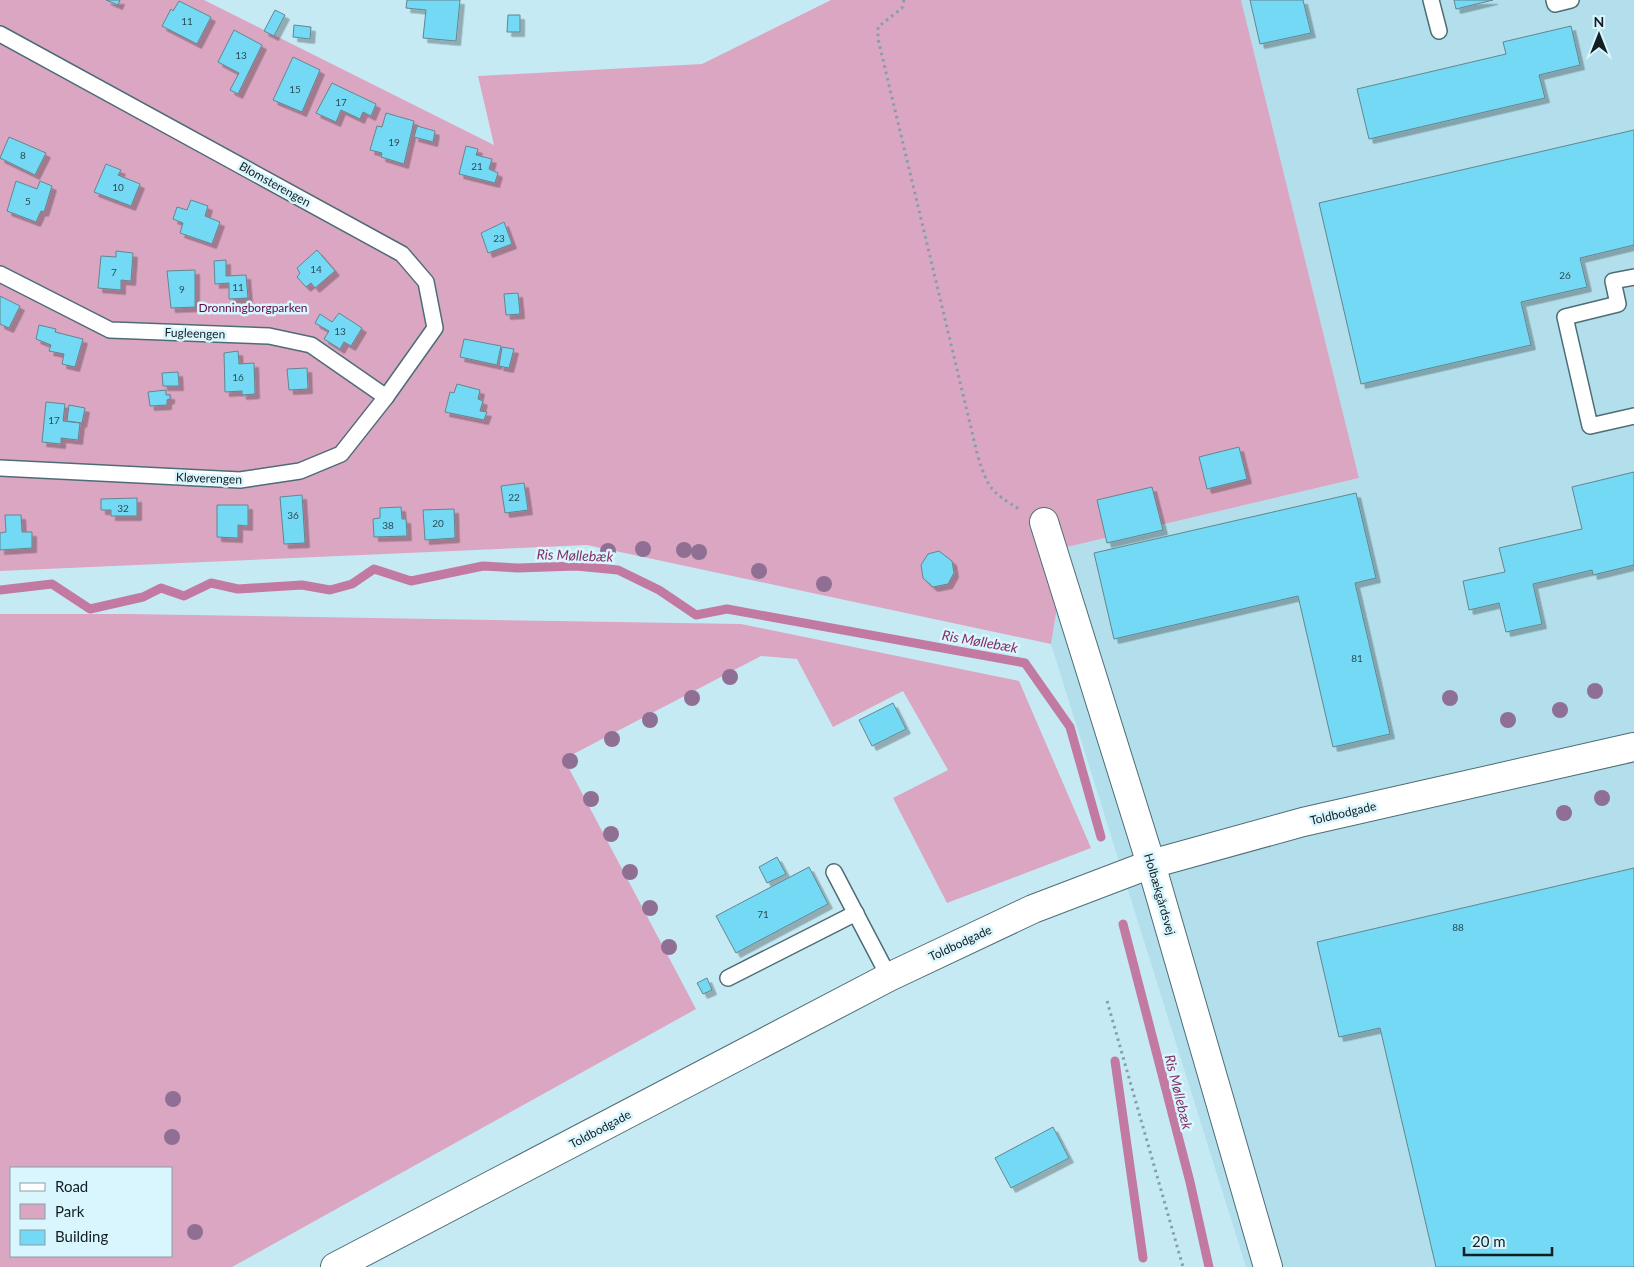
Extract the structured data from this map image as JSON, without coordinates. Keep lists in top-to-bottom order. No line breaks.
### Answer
{"streets":{"street":["Toldbodgade","Holbækgårdsvej"],"lane":["Blomsterengen","Fugleengen","Kløverengen"]},"crossings":[["Blomsterengen","Fugleengen"],["Blomsterengen","Kløverengen"],["Fugleengen","Kløverengen"],["Toldbodgade","Holbækgårdsvej"]],"water":["Ris Møllebæk"],"parks":["Dronningborgparken"],"house_numbers":["11","13","15","17","19","8","21","10","5","23","14","7","26","11","9","13","16","17","22","32","36","20","38","81","71","88"],"legend":["Road","Park","Building"],"scale_bar":"20 m","north":"top"}
